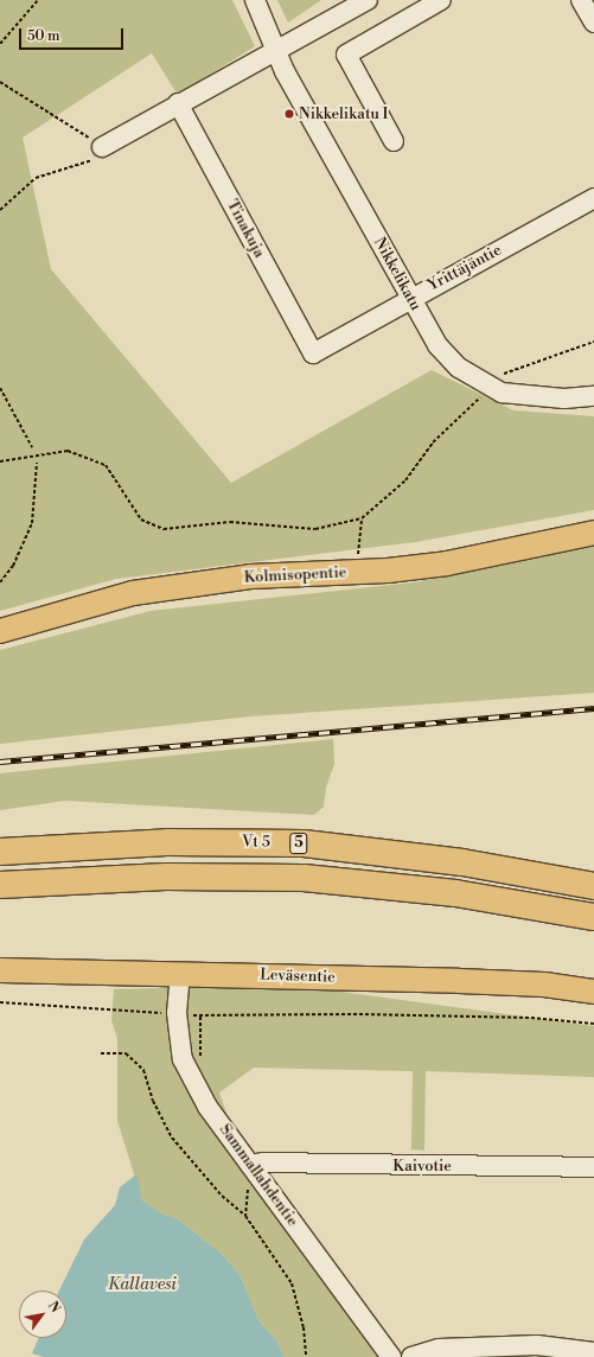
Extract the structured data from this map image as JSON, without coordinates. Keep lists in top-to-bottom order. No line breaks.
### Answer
{"streets":{"highway":["Vt 5","5"],"main road":["Kolmisopentie","Leväsentie"],"street":["Tinakuja","Yrittäjäntie","Nikkelikatu","Kaivotie","Sammallahdentie"]},"crossings":[["Tinakuja","Yrittäjäntie"],["Yrittäjäntie","Nikkelikatu"],["Leväsentie","Sammallahdentie"],["Kaivotie","Sammallahdentie"]],"water":["Kallavesi"],"places":["Nikkelikatu I"],"scale_bar":"50 m","north":"top right"}
